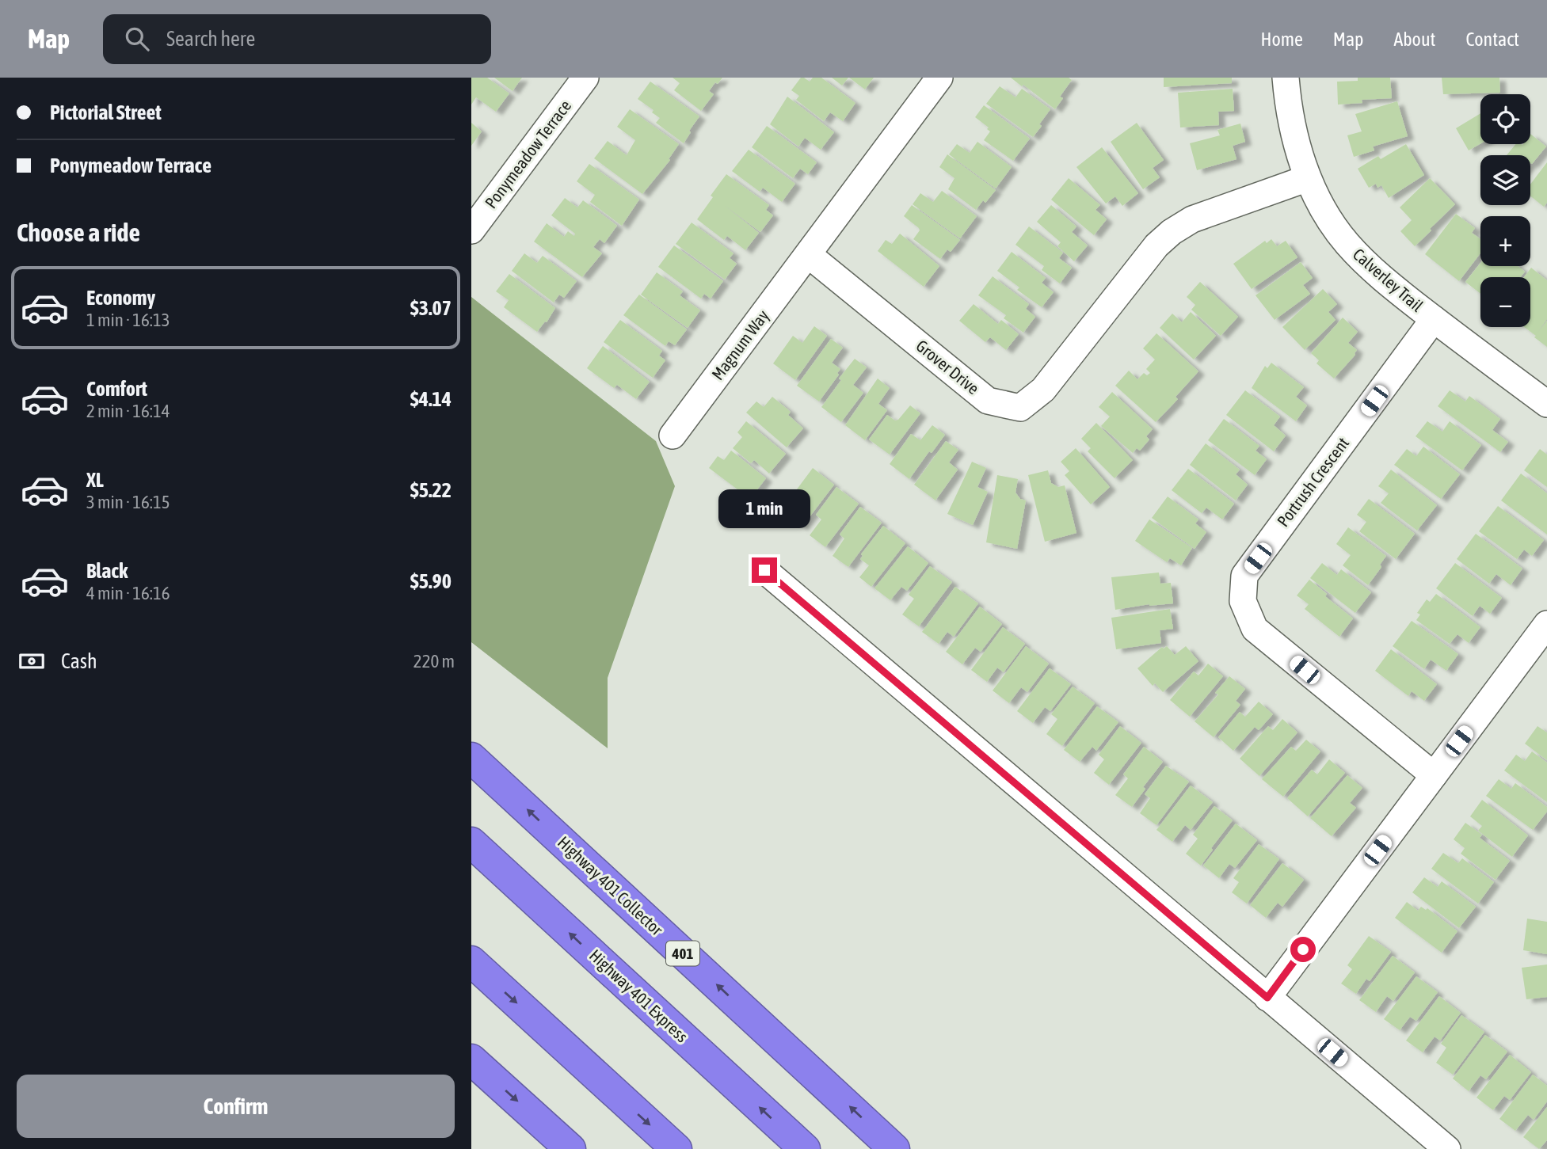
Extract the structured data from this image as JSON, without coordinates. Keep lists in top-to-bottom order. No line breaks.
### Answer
{"streets":{"highway":["Highway 401 Collector","401","Highway 401 Express"],"street":["Ponymeadow Terrace","Calverley Trail","Magnum Way","Grover Drive","Portrush Crescent"]},"crossings":[["Calverley Trail","Grover Drive"],["Calverley Trail","Portrush Crescent"],["Magnum Way","Grover Drive"]],"page":{"header":"Map","search":"Search here","nav":["Home","Map","About","Contact"],"banner":["Pictorial Street","Ponymeadow Terrace"],"map_buttons":["+","−"],"heading":"Choose a ride","list":[{"name":"Economy","note":"1 min · 16:13","value":"$3.07"},{"name":"Comfort","note":"2 min · 16:14","value":"$4.14"},{"name":"XL","note":"3 min · 16:15","value":"$5.22"},{"name":"Black","note":"4 min · 16:16","value":"$5.90"}],"bubble":"1 min","pay":["Cash","220 m"],"buttons":"Confirm"}}
